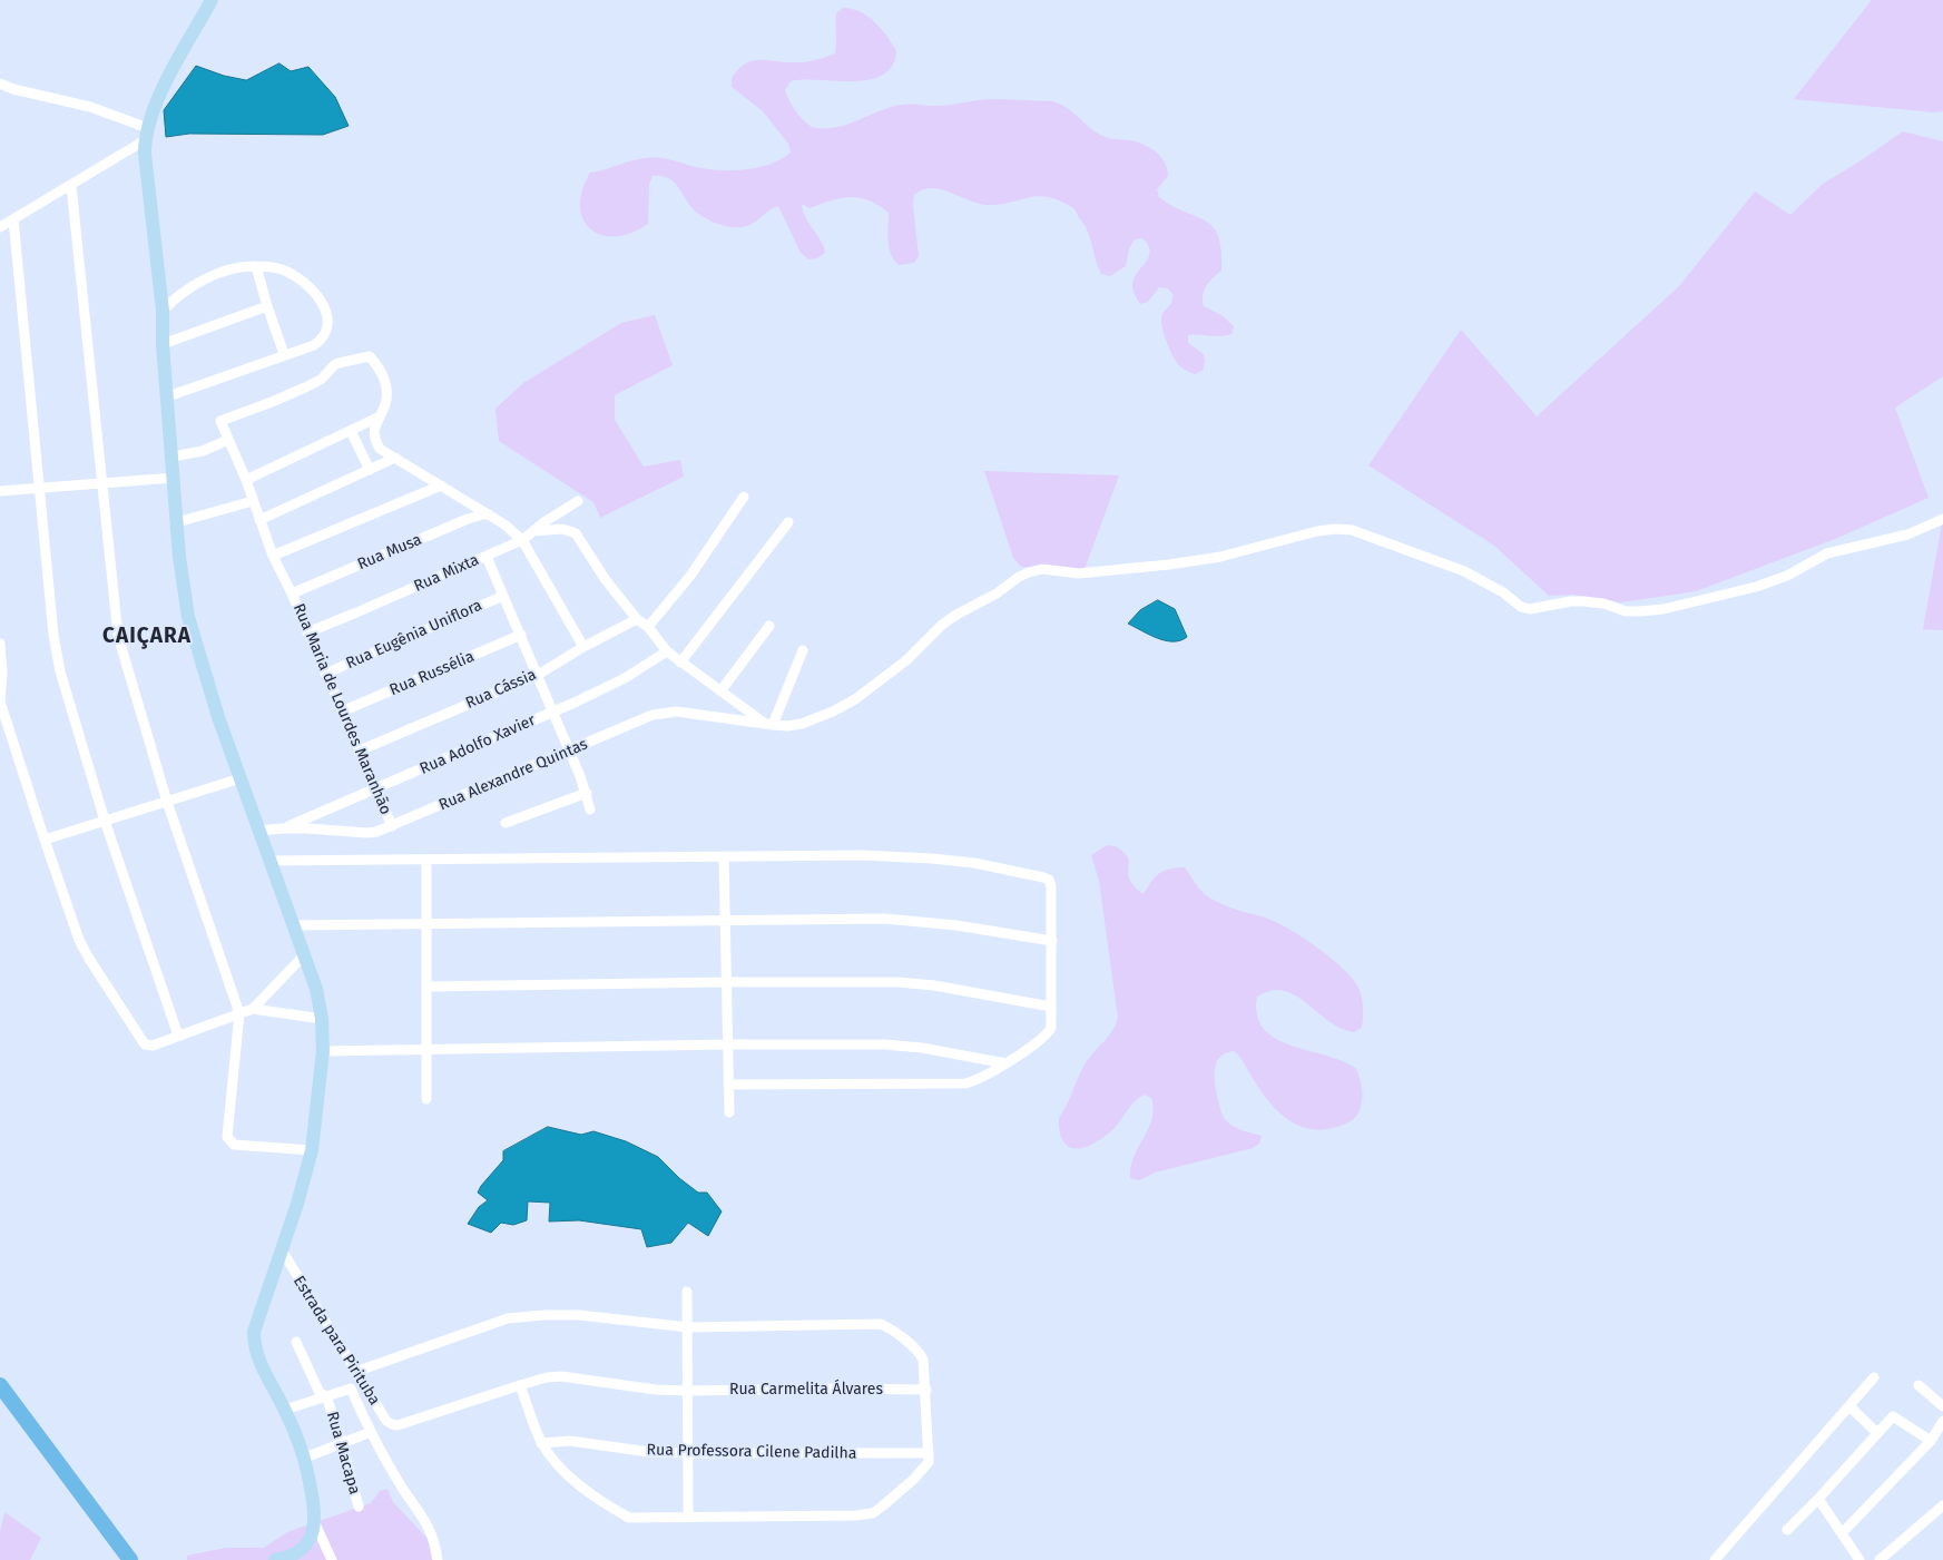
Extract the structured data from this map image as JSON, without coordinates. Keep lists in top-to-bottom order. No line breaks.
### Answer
{"streets":{"street":["Rua Musa","Rua Mixta","Rua Eugênia Uniflora","Rua Russélia","Rua Cássia","Rua Maria de Lourdes Maranhão","Rua Adolfo Xavier","Rua Alexandre Quintas","Estrada para Pirituba","Rua Carmelita Álvares","Rua Professora Cilene Padilha","Rua Macapa"]},"crossings":[["Rua Musa","Rua Maria de Lourdes Maranhão"],["Rua Mixta","Rua Maria de Lourdes Maranhão"],["Rua Eugênia Uniflora","Rua Maria de Lourdes Maranhão"],["Rua Russélia","Rua Maria de Lourdes Maranhão"],["Rua Cássia","Rua Maria de Lourdes Maranhão"],["Rua Maria de Lourdes Maranhão","Rua Adolfo Xavier"],["Rua Maria de Lourdes Maranhão","Rua Alexandre Quintas"],["Rua Adolfo Xavier","Rua Alexandre Quintas"],["Estrada para Pirituba","Rua Carmelita Álvares"],["Estrada para Pirituba","Rua Macapa"]],"districts":["CAIÇARA"]}
